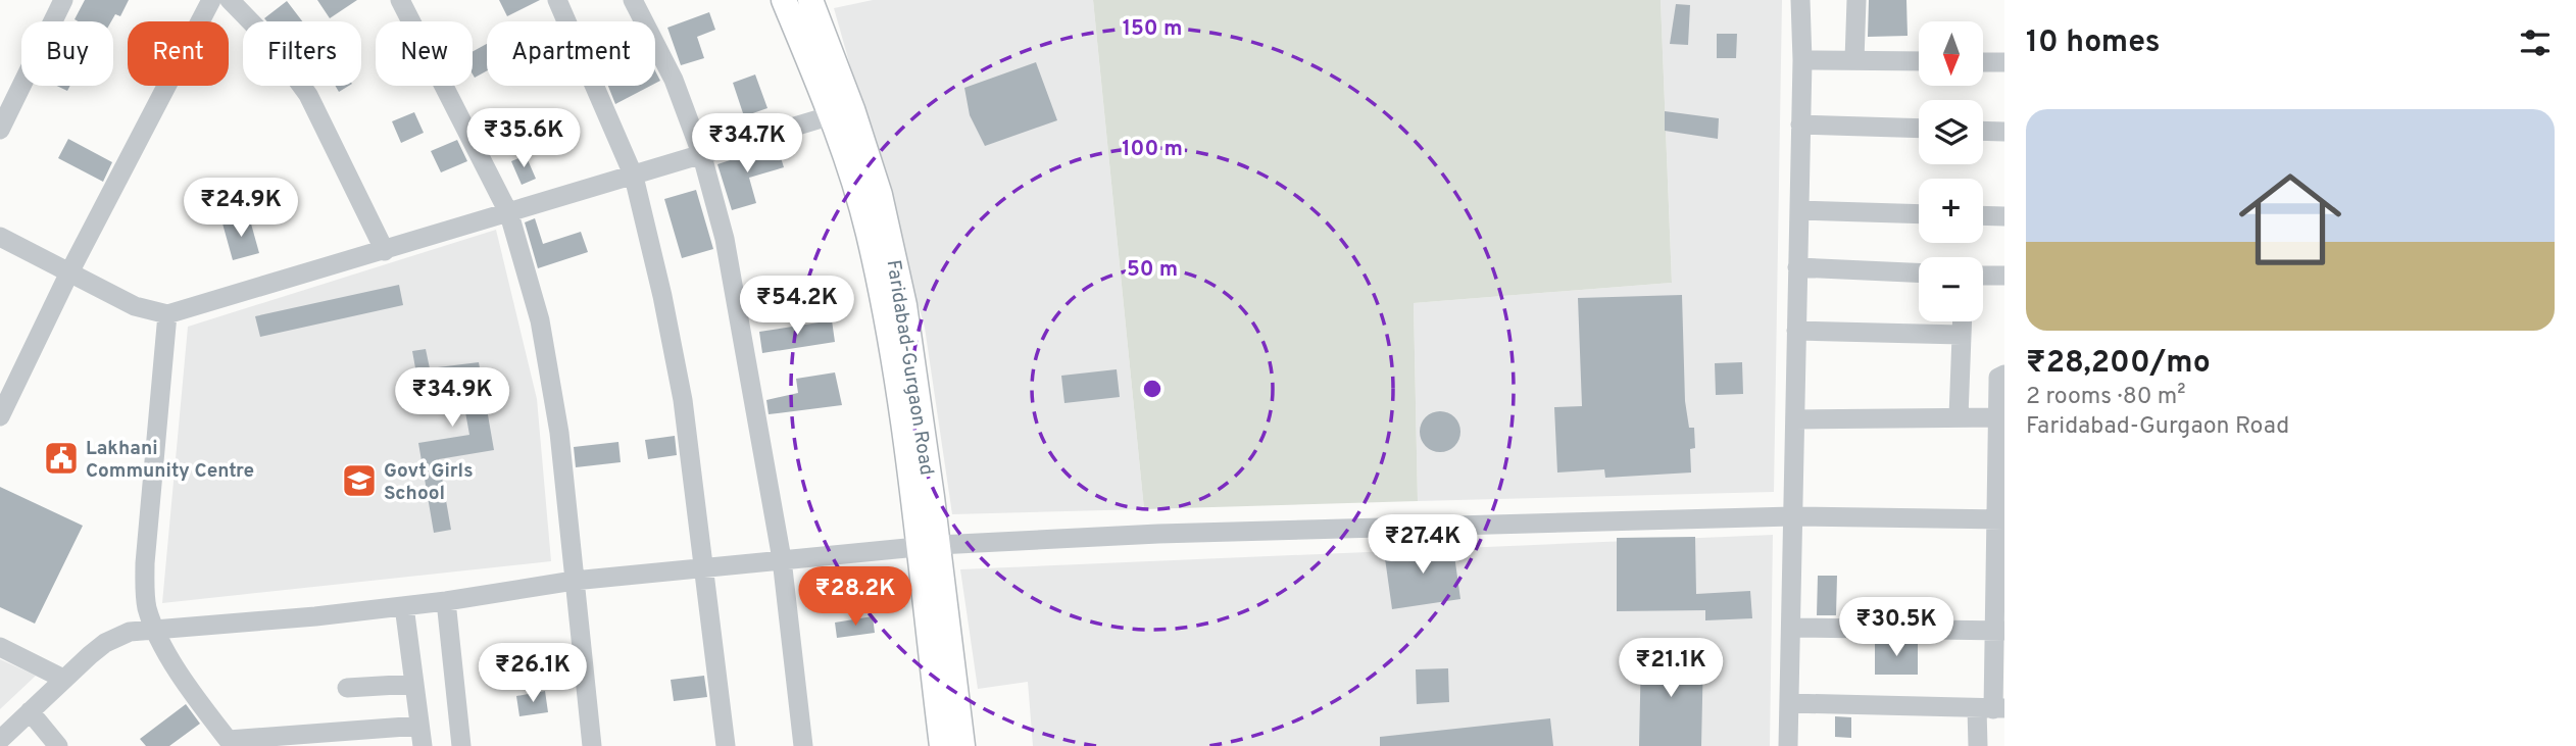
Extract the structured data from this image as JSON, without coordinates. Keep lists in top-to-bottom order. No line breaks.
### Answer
{"streets":{"main road":["Faridabad-Gurgaon Road"]},"places":{"public building":["Lakhani Community Centre"],"school or university":["Govt Girls School"]},"north":"bottom","page":{"heading":"10 homes","map_buttons":["+","−"],"chip":["Buy","Rent","Filters","New","Apartment"],"list":[{"name":"₹28,200/mo","note":"2 rooms · 80 m² · Faridabad-Gurgaon Road"}],"price":["₹35.6K","₹34.7K","₹24.9K","₹54.2K","₹34.9K","₹27.4K","₹28.2K","₹30.5K","₹21.1K","₹26.1K"]},"rings":["150 m","100 m","50 m"]}
